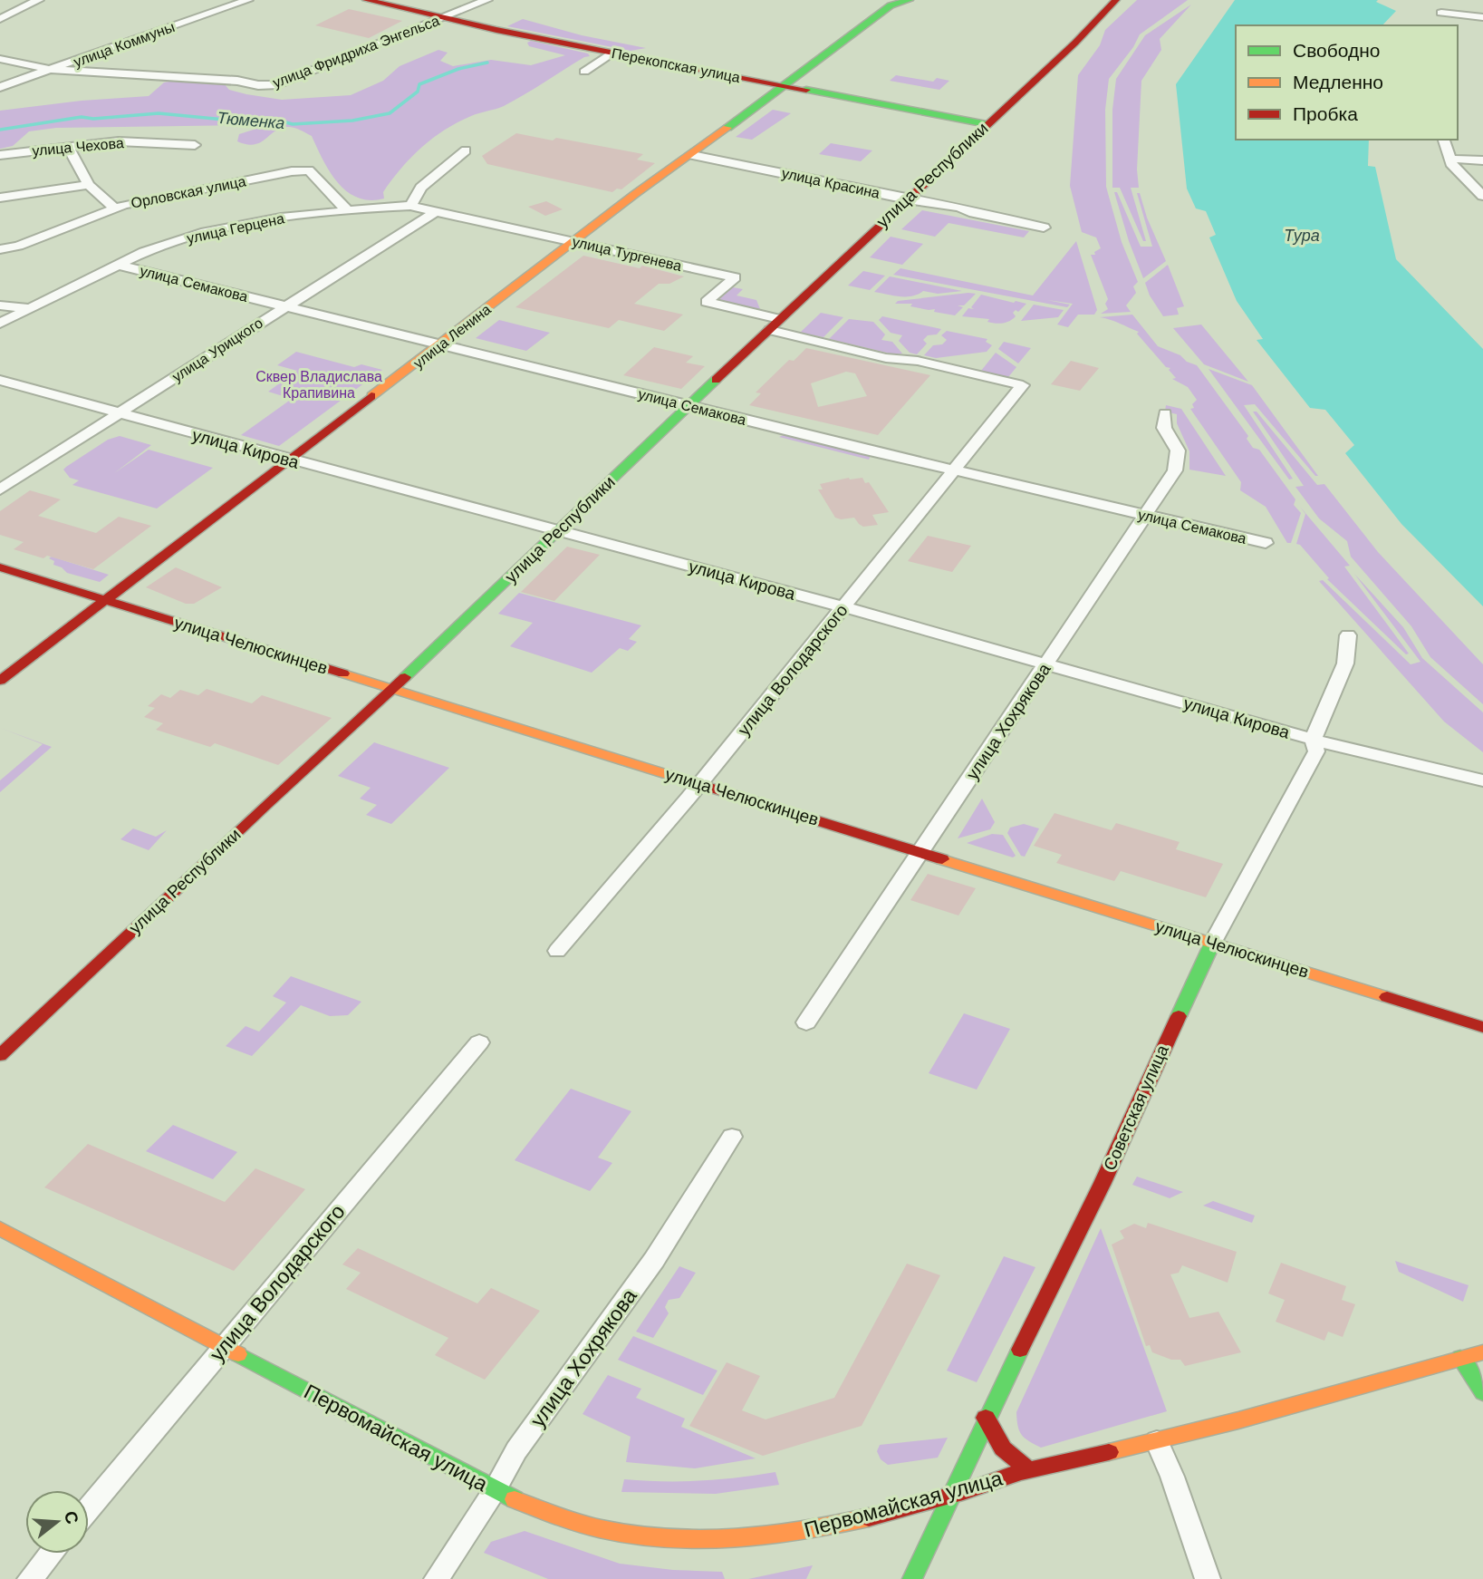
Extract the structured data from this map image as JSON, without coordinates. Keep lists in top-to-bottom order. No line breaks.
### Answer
{"streets":{"main road":["Перекопская улица","улица Республики","улица Ленина","улица Челюскинцев","Советская улица","Первомайская улица"],"street":["улица Коммуны","улица Фридриха Энгельса","улица Чехова","улица Красина","Орловская улица","улица Герцена","улица Тургенева","улица Семакова","улица Урицкого","улица Кирова","улица Володарского","улица Хохрякова"]},"crossings":[["улица Коммуны","улица Фридриха Энгельса"],["улица Фридриха Энгельса","Перекопская улица"],["Перекопская улица","улица Республики"],["Перекопская улица","улица Ленина"],["улица Республики","улица Красина"],["улица Республики","улица Тургенева"],["улица Республики","улица Семакова"],["улица Республики","улица Кирова"],["улица Республики","улица Челюскинцев"],["улица Красина","улица Ленина"],["Орловская улица","улица Герцена"],["улица Герцена","улица Тургенева"],["улица Герцена","улица Семакова"],["улица Тургенева","улица Ленина"],["улица Тургенева","улица Урицкого"],["улица Тургенева","улица Володарского"],["улица Семакова","улица Ленина"],["улица Семакова","улица Урицкого"],["улица Семакова","улица Володарского"],["улица Семакова","улица Хохрякова"],["улица Ленина","улица Кирова"],["улица Ленина","улица Челюскинцев"],["улица Урицкого","улица Кирова"],["улица Кирова","улица Володарского"],["улица Кирова","улица Хохрякова"],["улица Кирова","Советская улица"],["улица Челюскинцев","улица Володарского"],["улица Челюскинцев","улица Хохрякова"],["улица Челюскинцев","Советская улица"],["улица Володарского","Первомайская улица"],["улица Хохрякова","Первомайская улица"],["Советская улица","Первомайская улица"]],"water":["Тюменка","Тура"],"parks":["Сквер Владислава Крапивина"],"legend":["Свободно","Медленно","Пробка"],"north":"right"}
